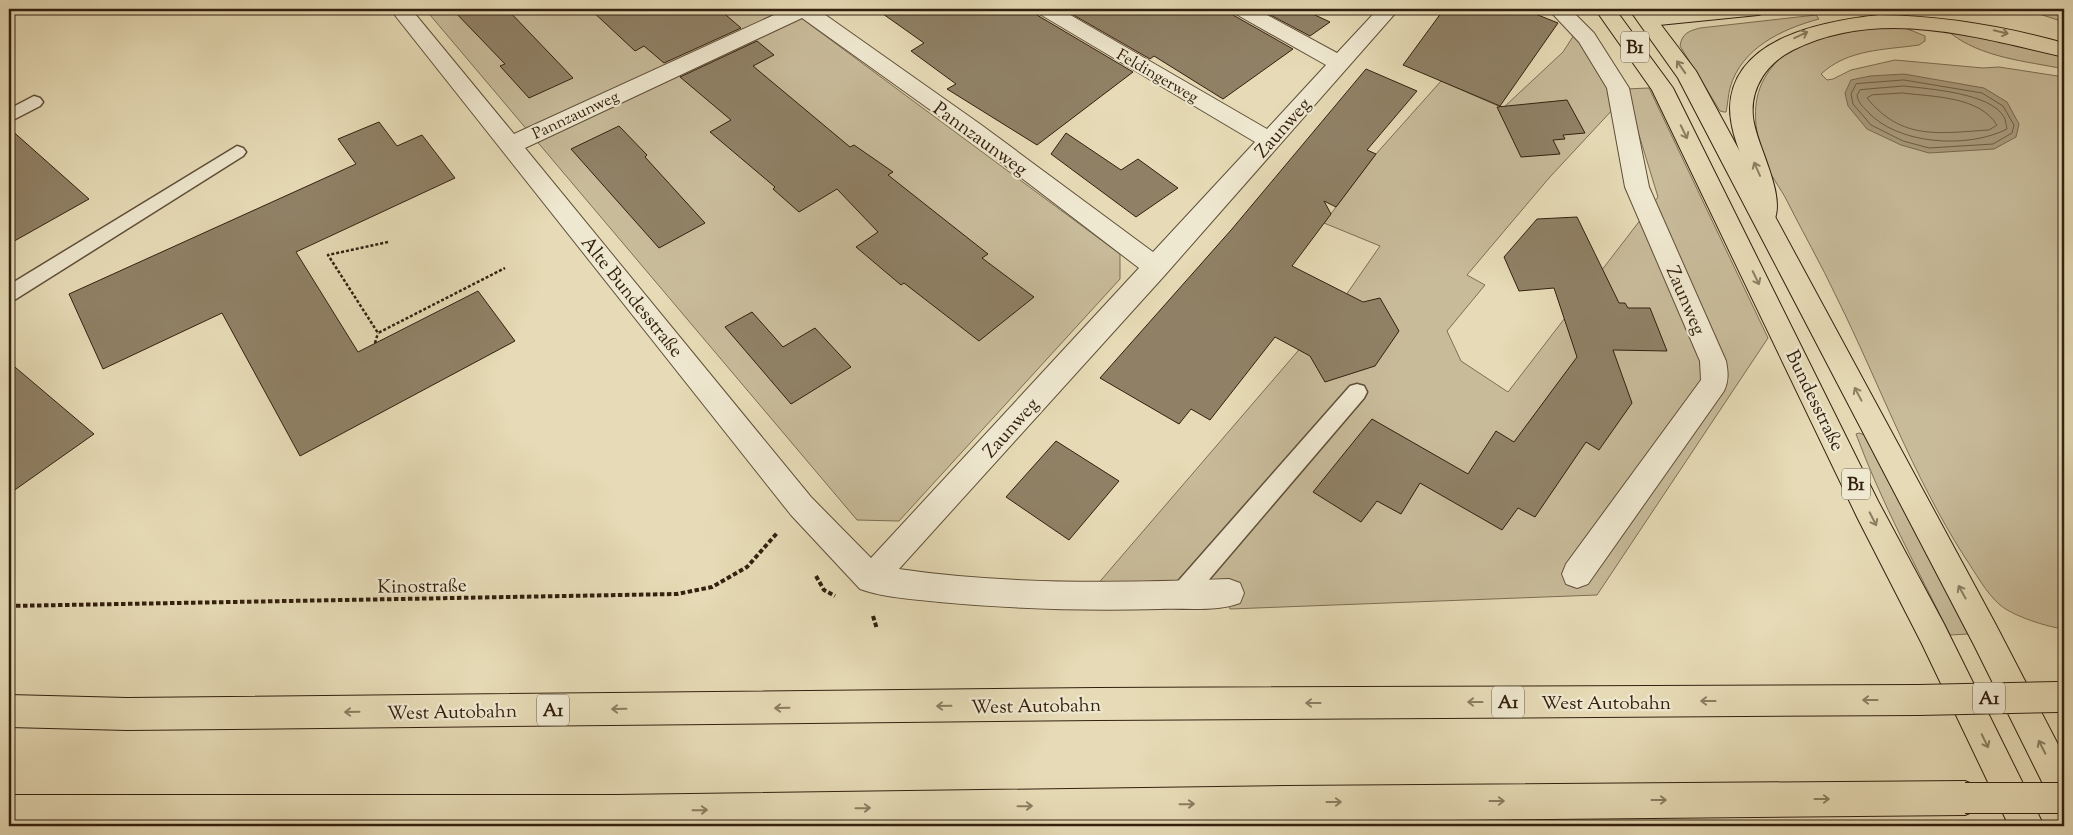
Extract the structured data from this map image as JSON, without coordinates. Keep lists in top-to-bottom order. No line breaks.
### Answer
{"streets":{"main road":["B1","Bundesstraße","A1","West Autobahn"],"street":["Feldingerweg","Pannzaunweg","Zaunweg","Alte Bundesstraße"],"path":["Kinostraße"]},"crossings":[["Feldingerweg","Zaunweg"],["Pannzaunweg","Zaunweg"],["Pannzaunweg","Alte Bundesstraße"],["Zaunweg","Alte Bundesstraße"],["Alte Bundesstraße","Kinostraße"]]}
